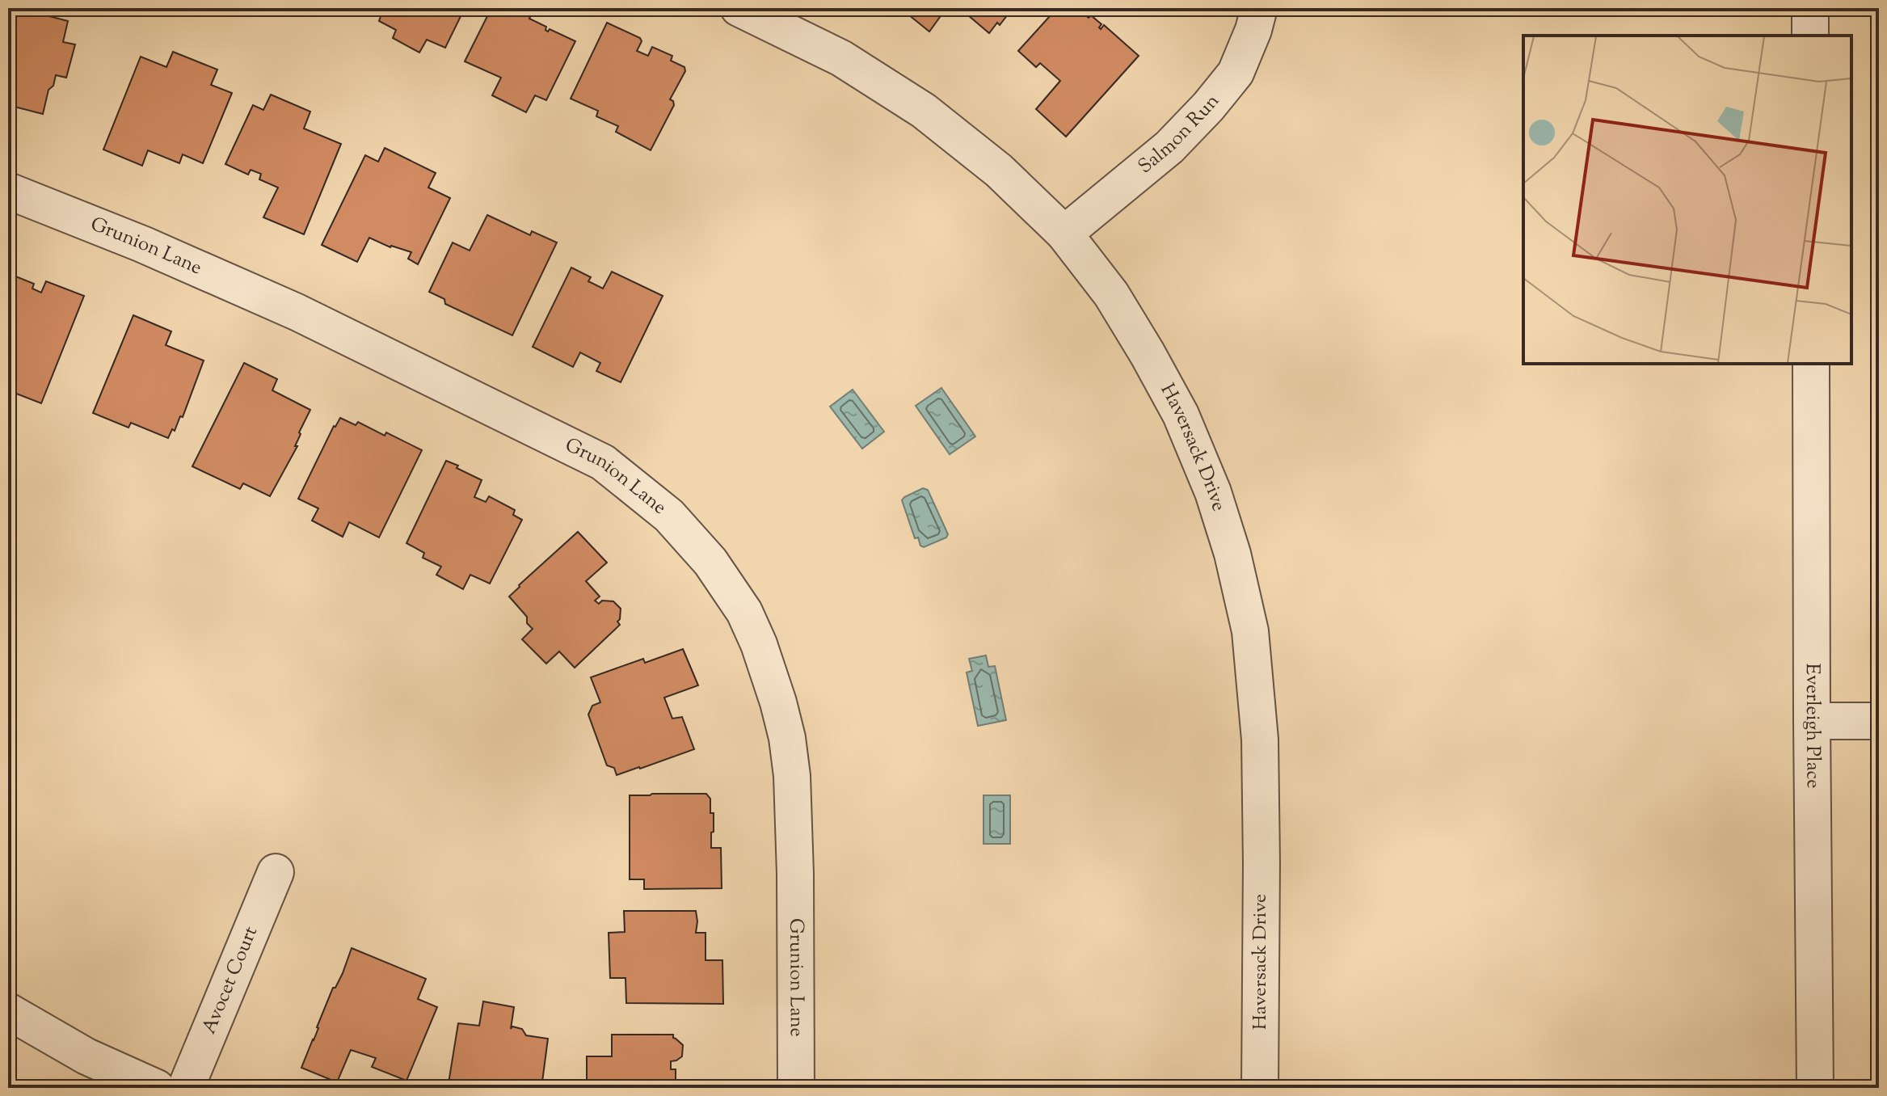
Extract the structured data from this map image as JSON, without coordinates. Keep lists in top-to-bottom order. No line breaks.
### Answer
{"streets":{"street":["Salmon Run","Grunion Lane","Haversack Drive","Everleigh Place","Avocet Court"]},"crossings":[["Salmon Run","Haversack Drive"]]}
